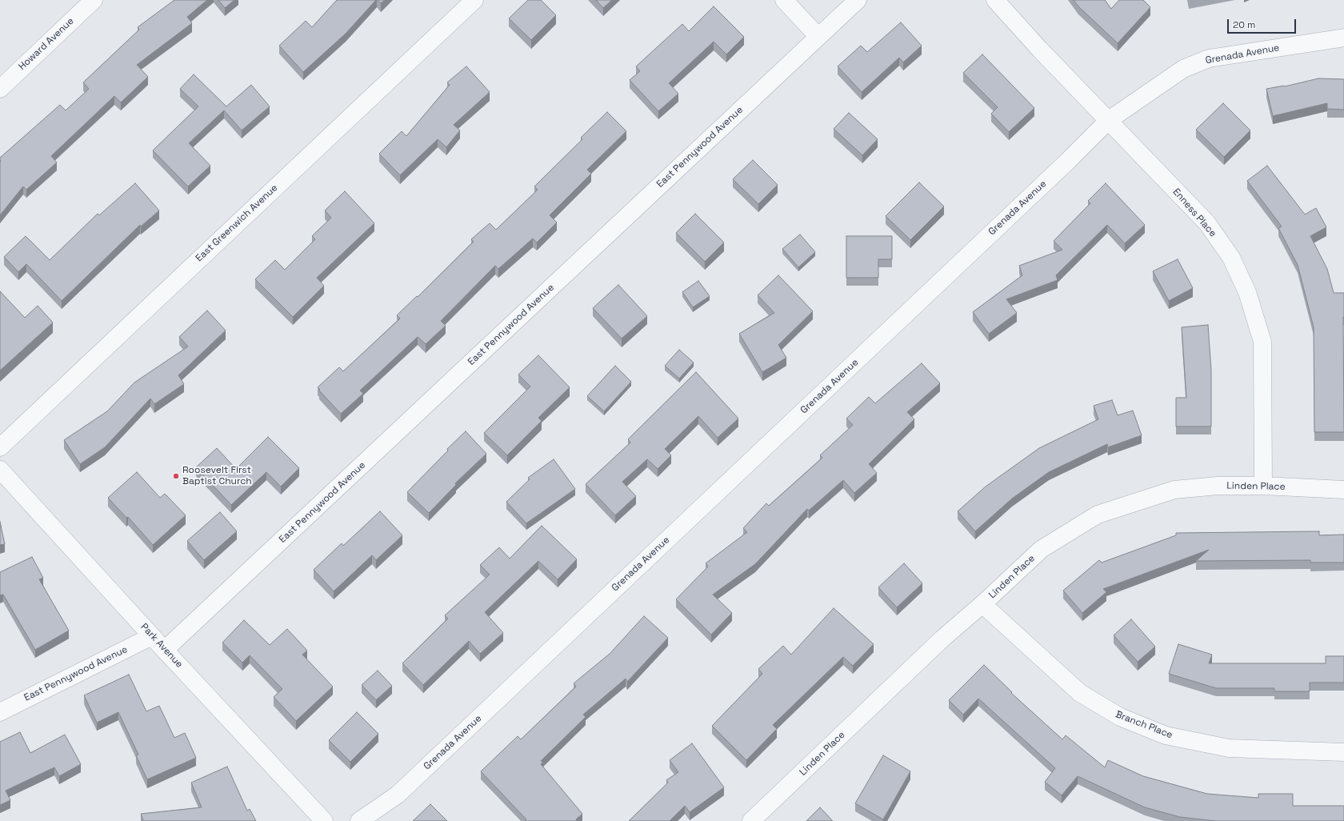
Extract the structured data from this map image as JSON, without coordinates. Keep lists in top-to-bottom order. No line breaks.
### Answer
{"streets":{"street":["Howard Avenue","Grenada Avenue","East Pennywood Avenue","Enness Place","East Greenwich Avenue","Linden Place","Park Avenue","Branch Place"]},"crossings":[["Grenada Avenue","Enness Place"],["East Pennywood Avenue","Park Avenue"],["Enness Place","Linden Place"],["Linden Place","Branch Place"]],"places":["Roosevelt First Baptist Church"],"scale_bar":"20 m"}
